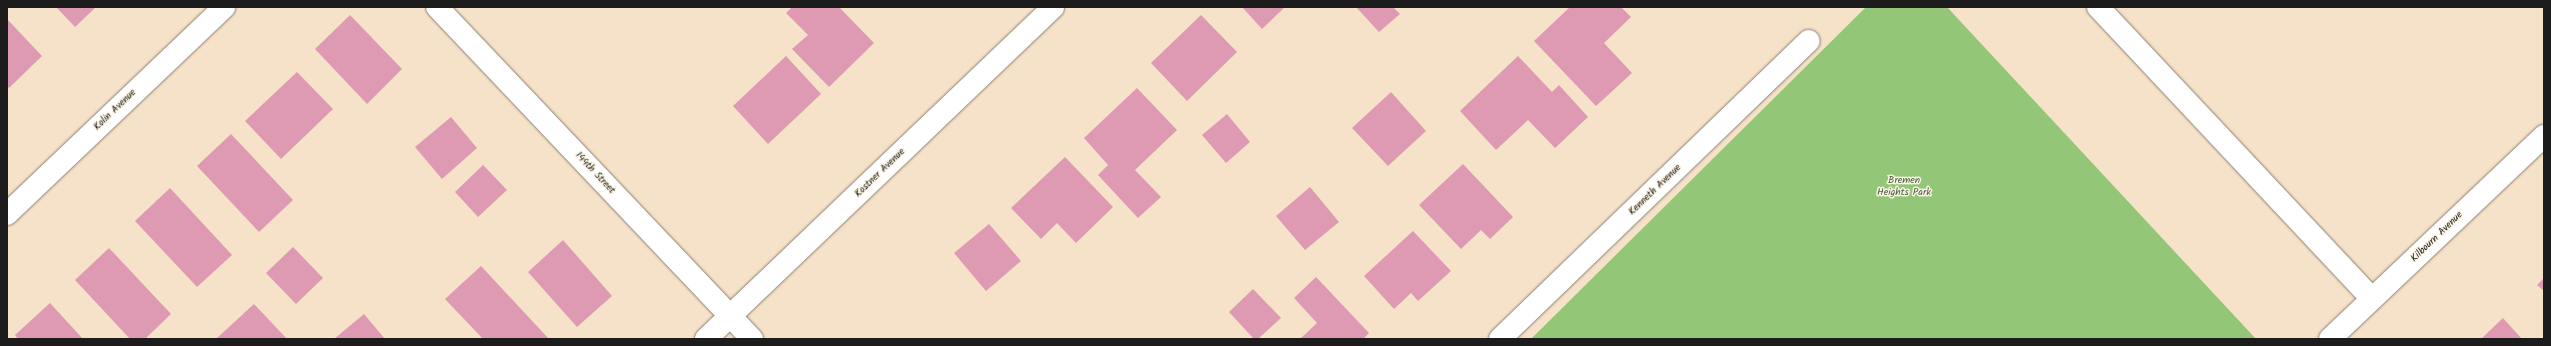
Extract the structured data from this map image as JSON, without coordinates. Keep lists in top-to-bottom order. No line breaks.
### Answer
{"streets":{"street":["Kolin Avenue","144th Street","Kostner Avenue","Kenneth Avenue","Kilbourn Avenue"]},"crossings":[["144th Street","Kostner Avenue"]],"parks":["Bremen Heights Park"]}
